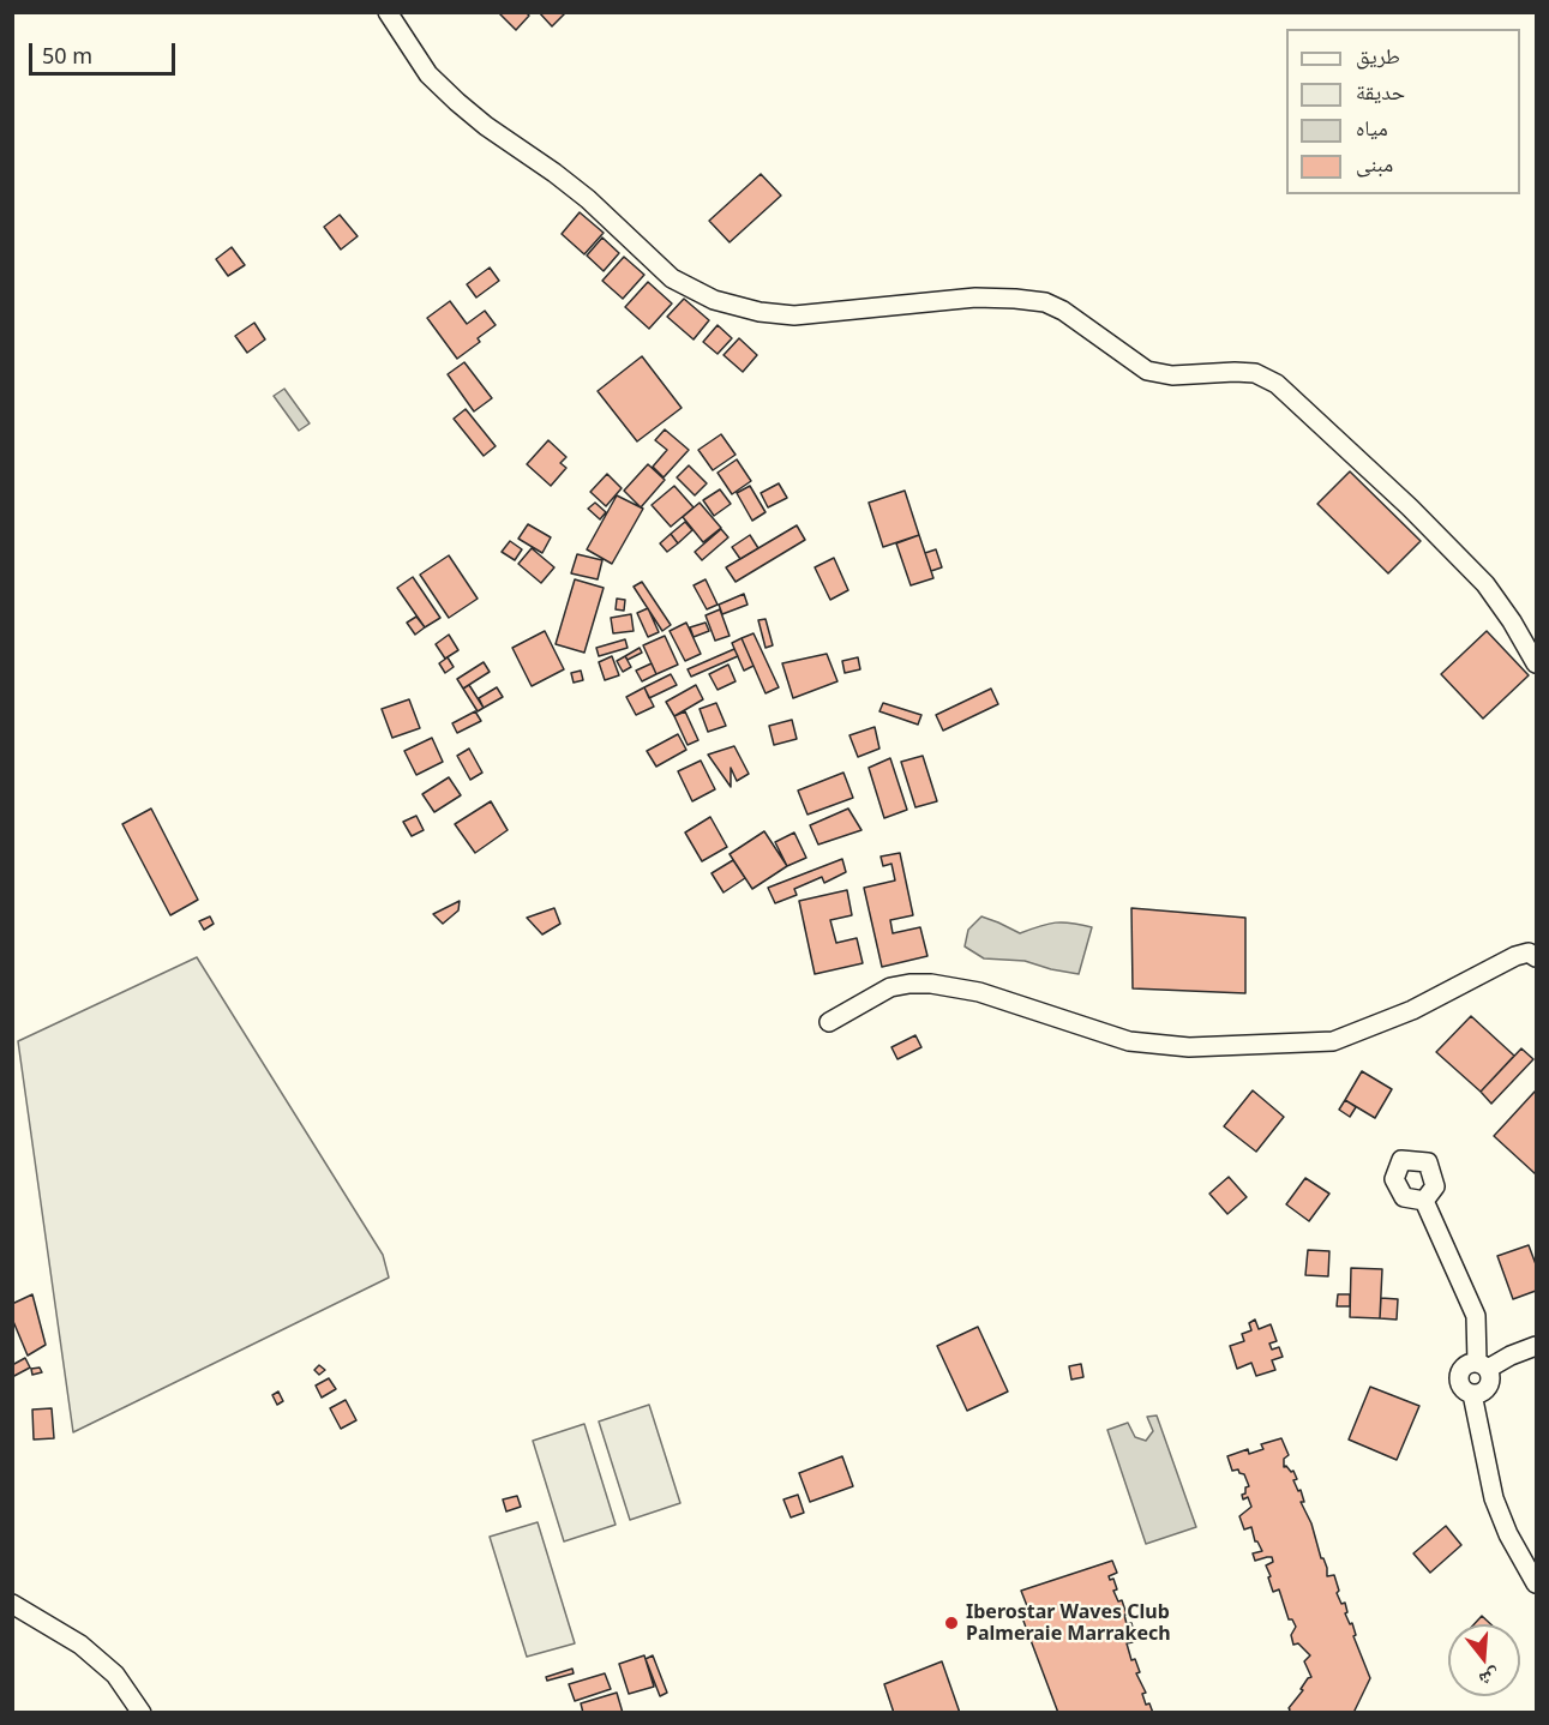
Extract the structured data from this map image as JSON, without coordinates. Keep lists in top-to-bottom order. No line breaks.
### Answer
{"places":["Iberostar Waves Club Palmeraie Marrakech"],"legend":["طريق","حديقة","مياه","مبنى"],"scale_bar":"50 m","north":"bottom"}
